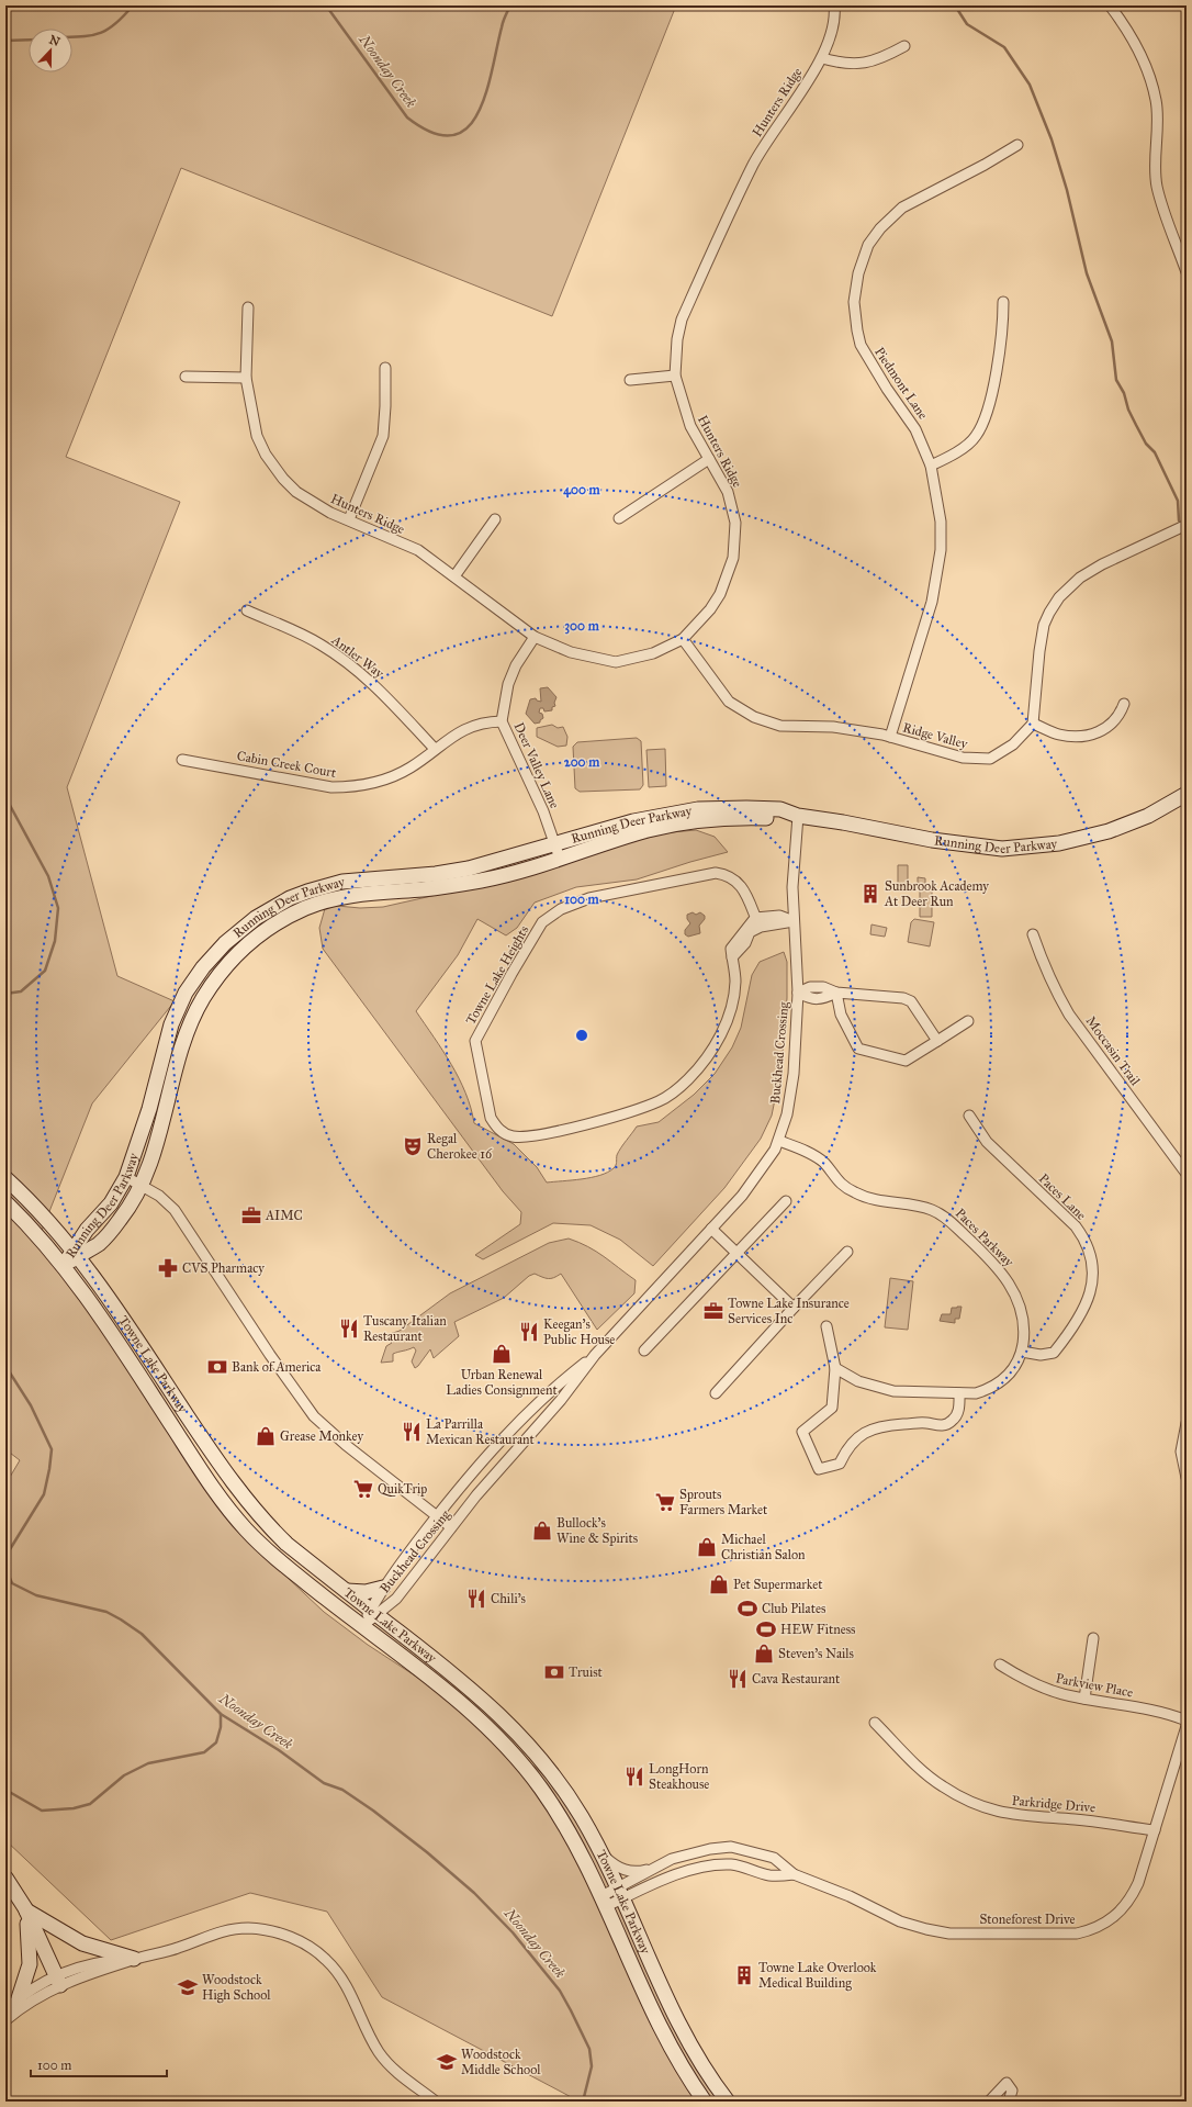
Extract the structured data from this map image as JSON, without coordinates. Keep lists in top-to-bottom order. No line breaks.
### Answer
{"streets":{"street":["Hunters Ridge","Piedmont Lane","Antler Way","Ridge Valley","Cabin Creek Court","Deer Valley Lane","Running Deer Parkway","Towne Lake Heights","Moccasin Trail","Buckhead Crossing","Paces Lane","Paces Parkway","Towne Lake Parkway","Parkview Place","Parkridge Drive","Stoneforest Drive"]},"crossings":[["Hunters Ridge","Ridge Valley"],["Hunters Ridge","Deer Valley Lane"],["Piedmont Lane","Ridge Valley"],["Antler Way","Cabin Creek Court"],["Cabin Creek Court","Deer Valley Lane"],["Deer Valley Lane","Running Deer Parkway"],["Running Deer Parkway","Buckhead Crossing"],["Running Deer Parkway","Towne Lake Parkway"],["Buckhead Crossing","Paces Parkway"],["Buckhead Crossing","Towne Lake Parkway"],["Paces Lane","Paces Parkway"],["Towne Lake Parkway","Stoneforest Drive"],["Parkridge Drive","Stoneforest Drive"]],"water":["Noonday Creek"],"places":{"building":["Sunbrook Academy At Deer Run","Towne Lake Overlook Medical Building"],"theatre":["Regal Cherokee 16"],"office":["AIMC","Towne Lake Insurance Services Inc"],"pharmacy":["CVS Pharmacy"],"restaurant":["Tuscany Italian Restaurant","Keegan's Public House","La Parrilla Mexican Restaurant","Chili's","Cava Restaurant","LongHorn Steakhouse"],"shop":["Urban Renewal Ladies Consignment","Grease Monkey","Bullock's Wine & Spirits","Michael Christian Salon","Pet Supermarket","Steven's Nails"],"bank":["Bank of America","Truist"],"supermarket":["QuikTrip","Sprouts Farmers Market"],"sports":["Club Pilates","HEW Fitness"],"school or university":["Woodstock High School","Woodstock Middle School"]},"scale_bar":"100 m","north":"top","rings":["400 m","300 m","200 m","100 m"]}
